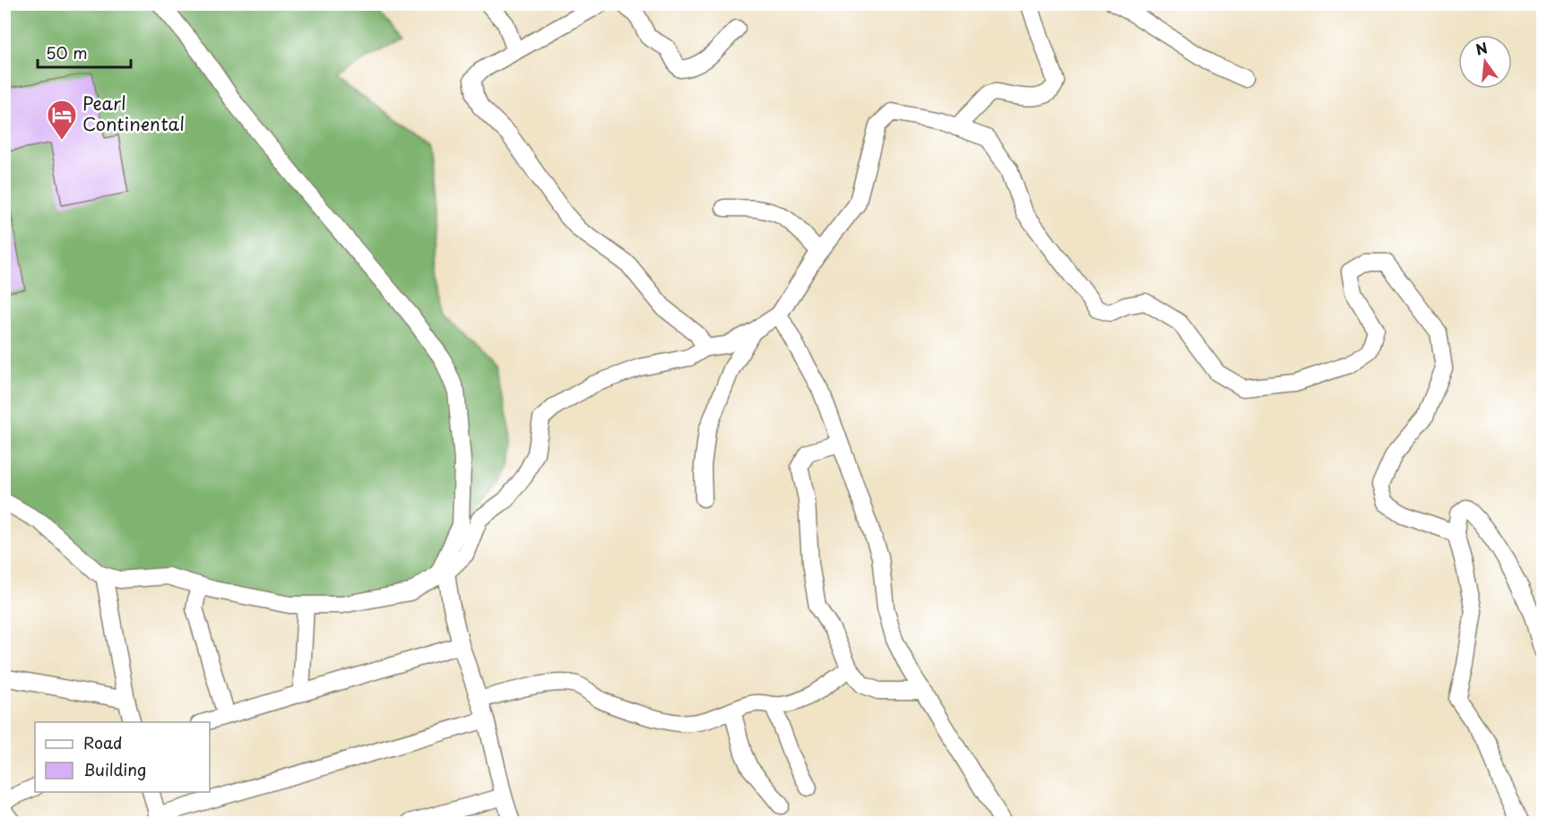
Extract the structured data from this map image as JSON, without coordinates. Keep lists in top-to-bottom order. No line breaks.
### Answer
{"places":{"hotel":["Pearl Continental"]},"legend":["Road","Building"],"scale_bar":"50 m","north":"top"}
